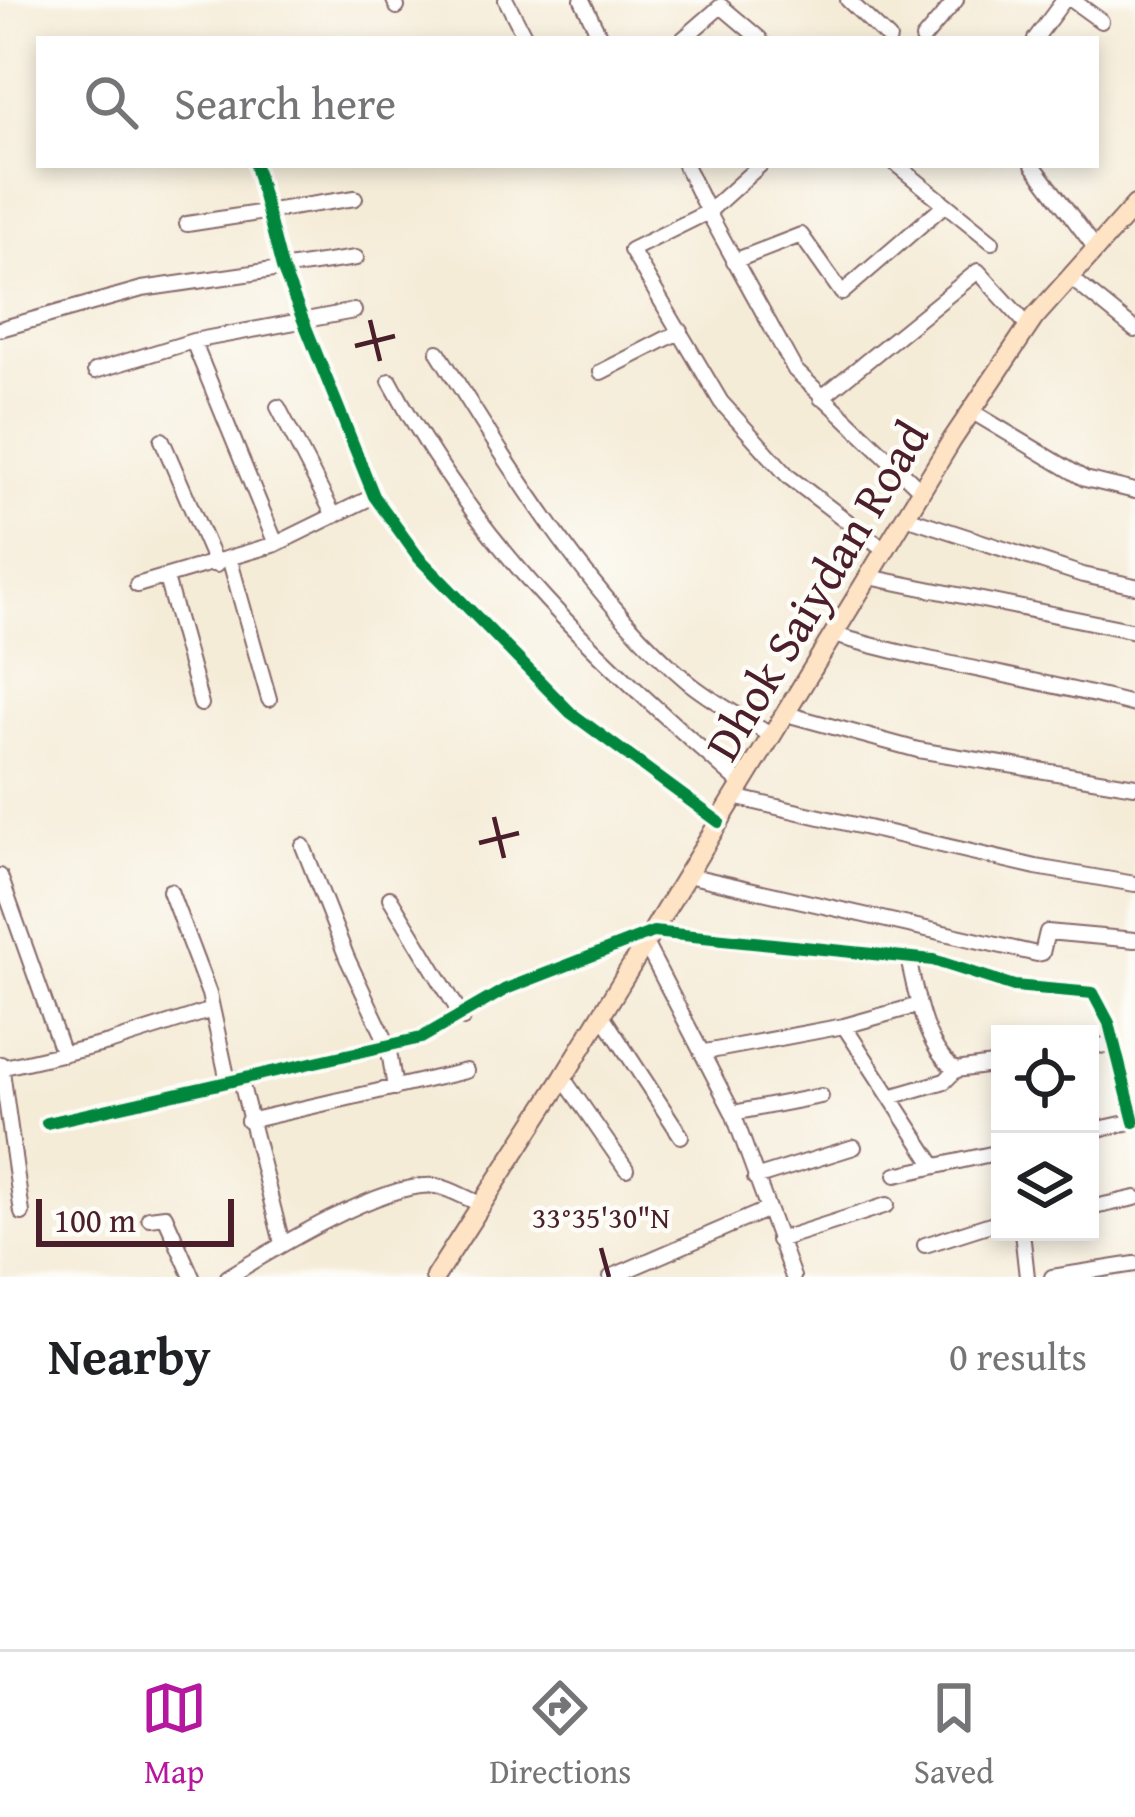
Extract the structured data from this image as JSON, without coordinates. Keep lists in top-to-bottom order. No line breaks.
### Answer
{"streets":{"main road":["Dhok Saiydan Road"]},"scale_bar":"100 m","page":{"search":"Search here","scale":"100 m","heading":["Nearby","0 results"],"nav":["Map","Directions","Saved"]},"coordinates":["33°35'30\"N"]}
